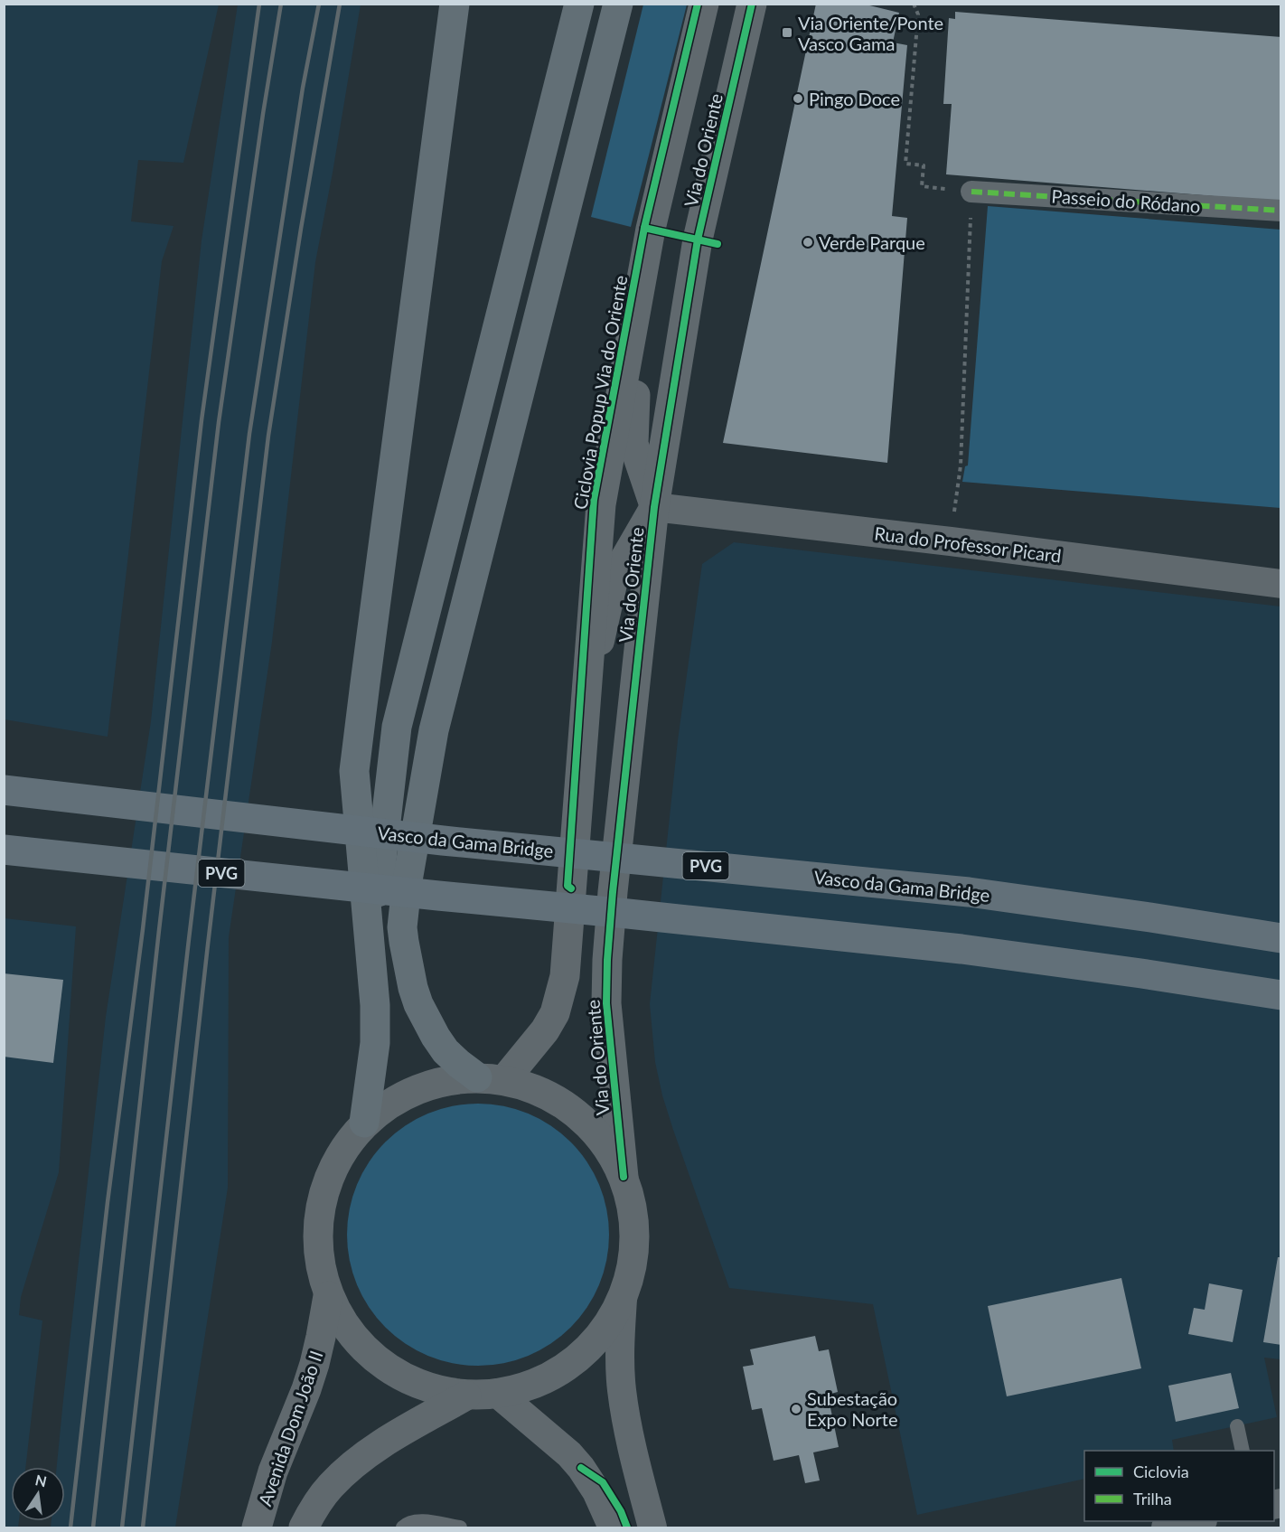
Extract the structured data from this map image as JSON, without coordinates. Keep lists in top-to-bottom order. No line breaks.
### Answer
{"streets":{"highway":["Vasco da Gama Bridge","PVG"],"street":["Via do Oriente","Passeio do Ródano","Rua do Professor Picard","Avenida Dom João II"],"cycle path":["Ciclovia Popup Via do Oriente"]},"crossings":[["Via do Oriente","Rua do Professor Picard"]],"places":{"transit":["Via Oriente/Ponte Vasco Gama"],"other":["Pingo Doce","Verde Parque","Subestação Expo Norte"]},"legend":["Ciclovia","Trilha"],"north":"top"}
